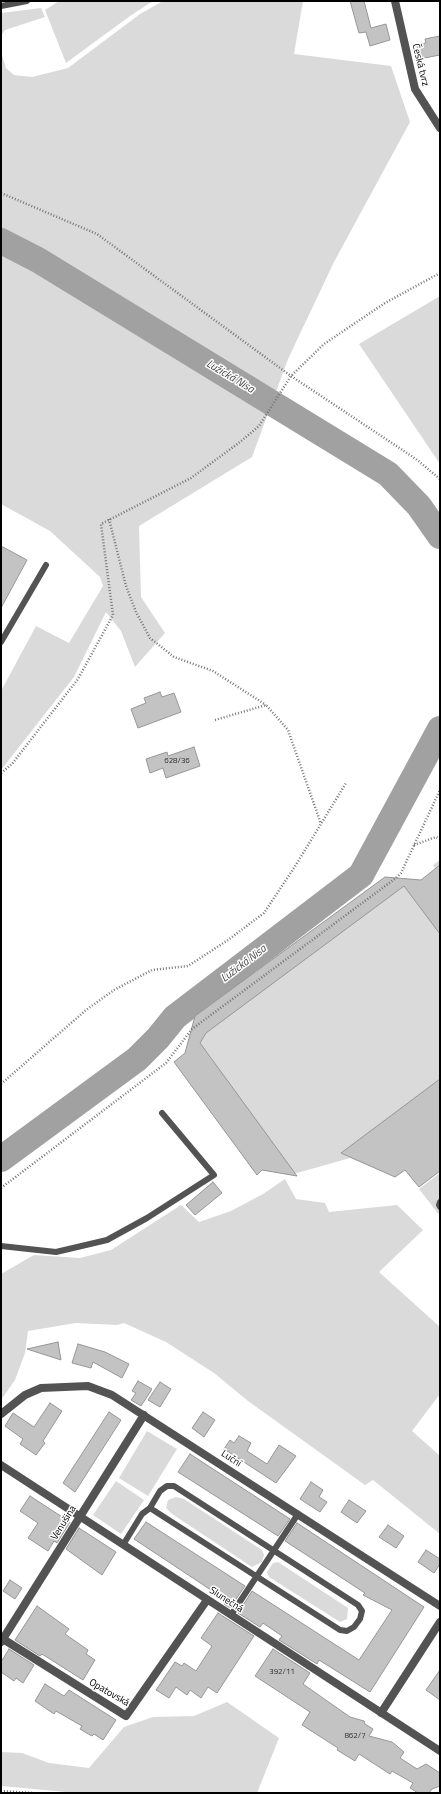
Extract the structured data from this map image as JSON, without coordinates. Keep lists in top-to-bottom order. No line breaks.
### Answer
{"streets":{"street":["Česká tvrz","Luční","Venušina","Slunečná","Opatovská"]},"crossings":[["Luční","Venušina"],["Venušina","Slunečná"],["Venušina","Opatovská"],["Slunečná","Opatovská"]],"water":["Lužická Nisa"],"house_numbers":["628/36","392/11","862/7"]}
